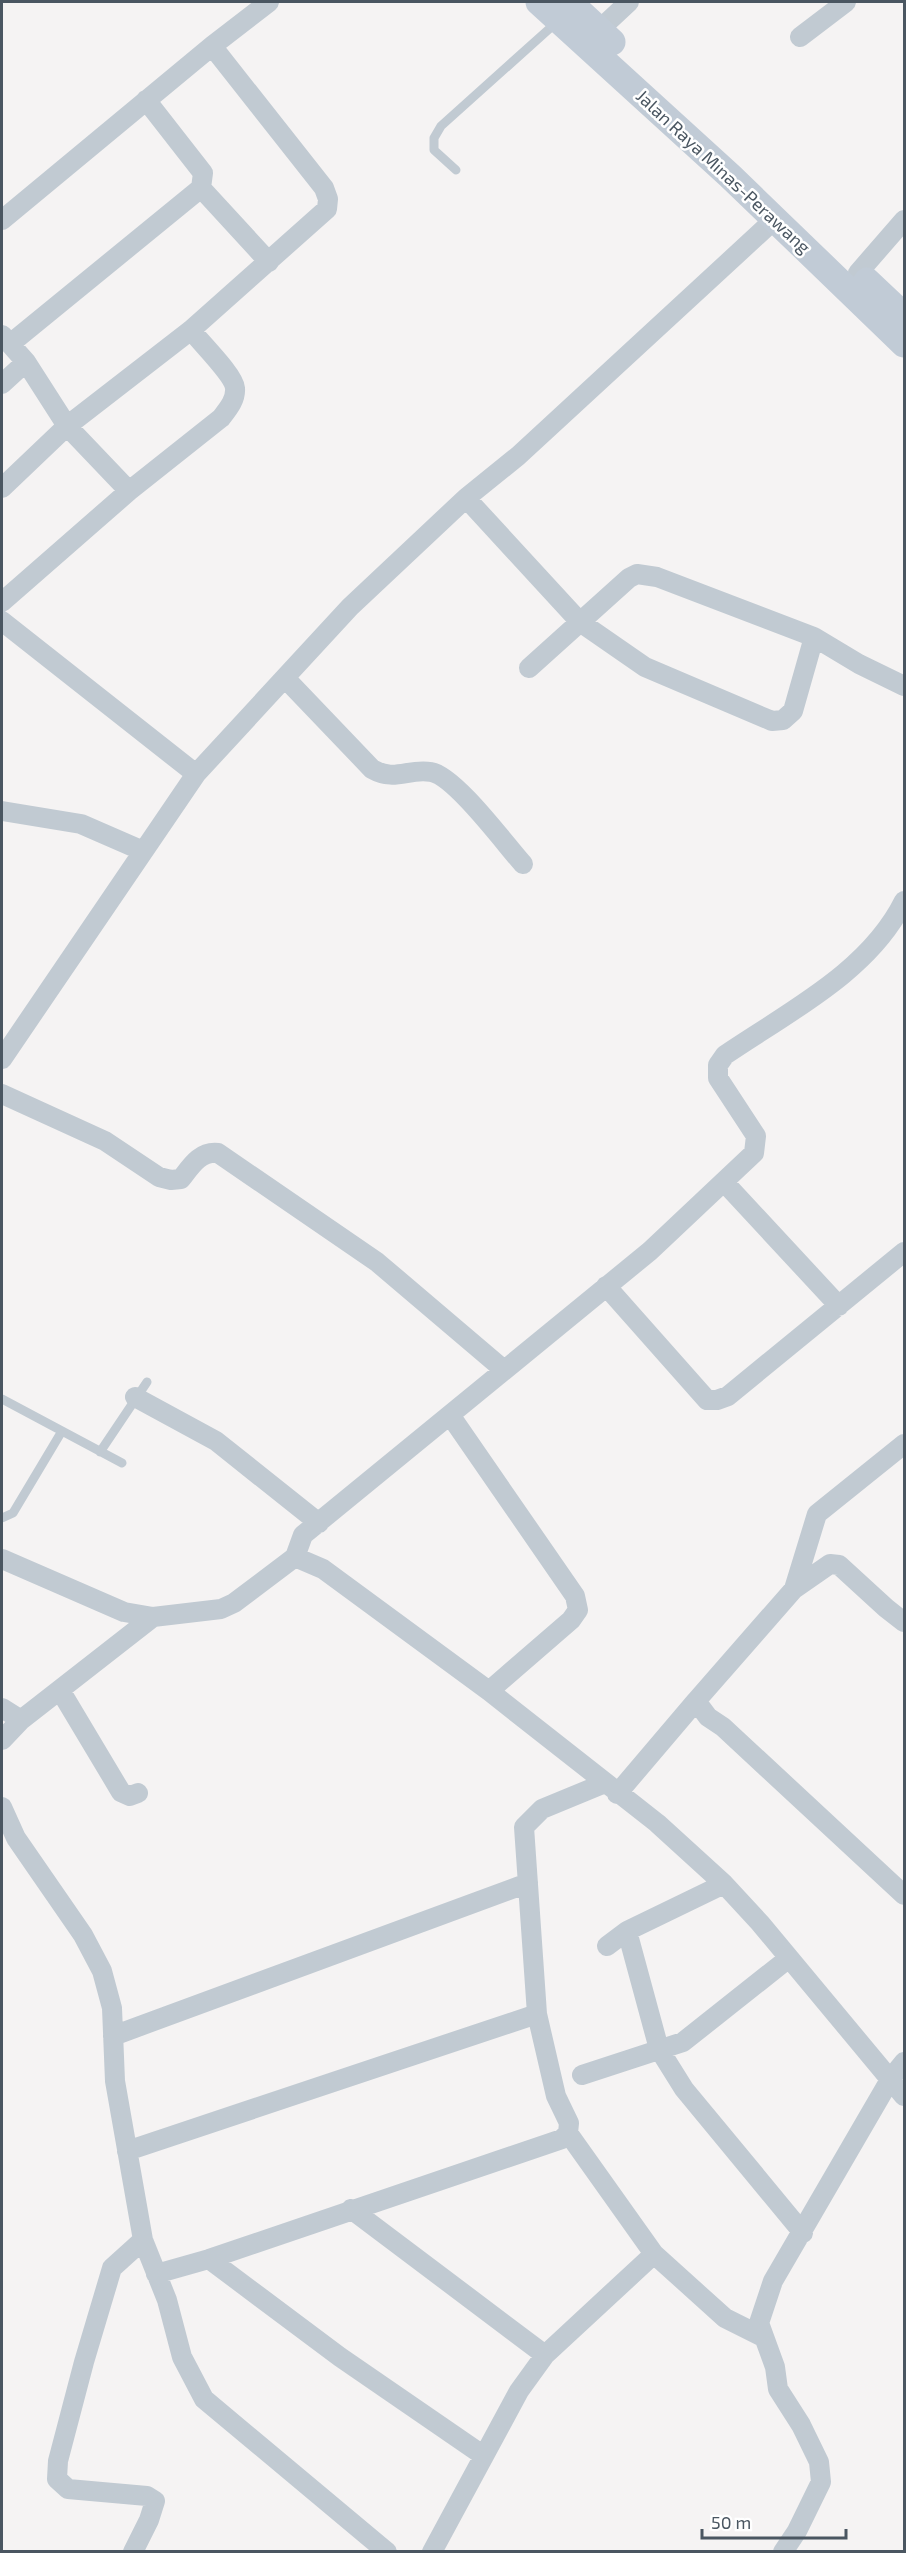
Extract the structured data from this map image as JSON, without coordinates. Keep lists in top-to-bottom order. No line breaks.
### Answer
{"streets":{"main road":["Jalan Raya Minas-Perawang"]},"scale_bar":"50 m"}
